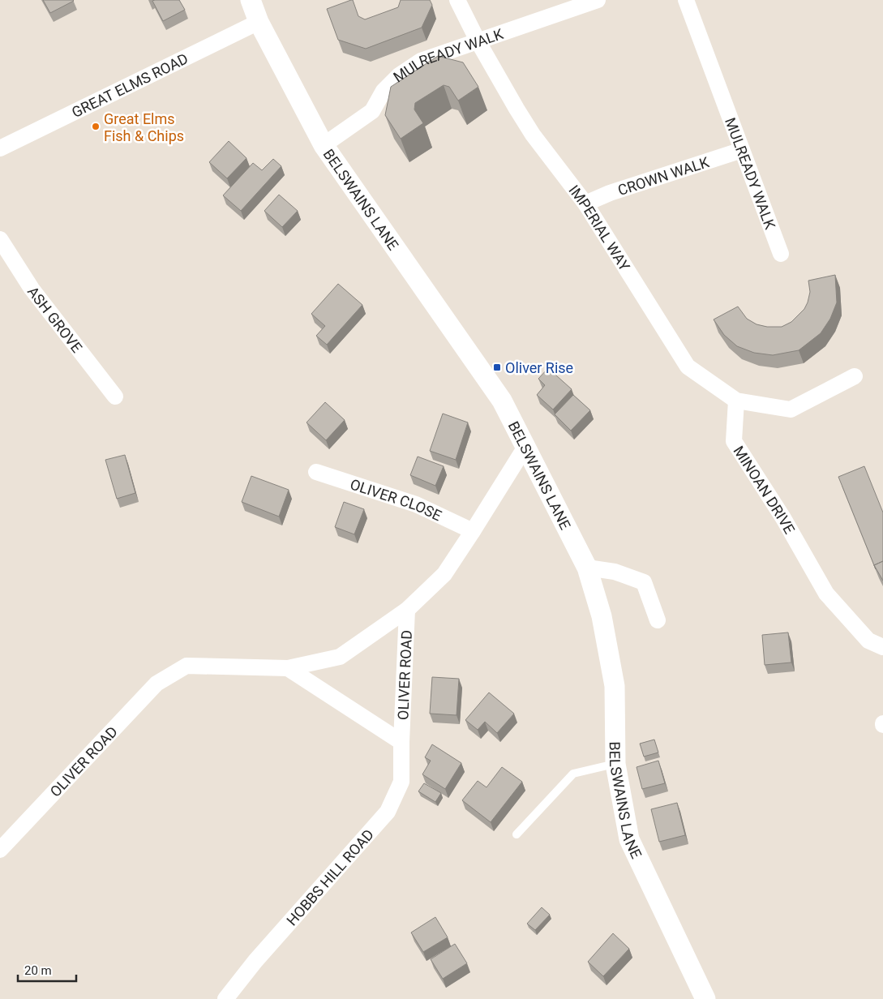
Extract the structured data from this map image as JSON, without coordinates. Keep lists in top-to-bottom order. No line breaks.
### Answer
{"streets":{"street":["MULREADY WALK","GREAT ELMS ROAD","CROWN WALK","BELSWAINS LANE","IMPERIAL WAY","ASH GROVE","MINOAN DRIVE","OLIVER CLOSE","OLIVER ROAD","HOBBS HILL ROAD"]},"crossings":[["MULREADY WALK","CROWN WALK"],["MULREADY WALK","BELSWAINS LANE"],["MULREADY WALK","IMPERIAL WAY"],["GREAT ELMS ROAD","BELSWAINS LANE"],["CROWN WALK","IMPERIAL WAY"],["IMPERIAL WAY","MINOAN DRIVE"],["OLIVER ROAD","HOBBS HILL ROAD"]],"places":{"other":["Great Elms Fish & Chips"],"transit":["Oliver Rise"]},"scale_bar":"20 m"}
